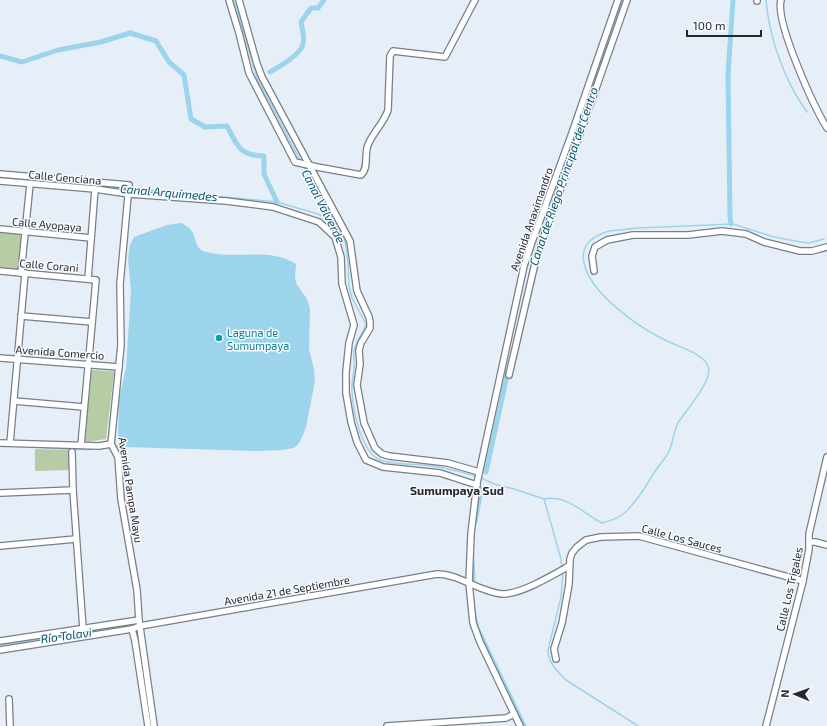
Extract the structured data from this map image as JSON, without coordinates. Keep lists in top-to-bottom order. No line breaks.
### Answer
{"streets":{"street":["Calle Genciana","Avenida Anaximandro","Calle Ayopaya","Calle Corani","Avenida Comercio","Avenida Pampa Mayu","Calle Los Sauces","Calle Los Trigales","Avenida 21 de Septiembre"]},"crossings":[["Calle Genciana","Avenida Anaximandro"],["Calle Genciana","Avenida Pampa Mayu"],["Avenida Anaximandro","Avenida 21 de Septiembre"],["Avenida Comercio","Avenida Pampa Mayu"],["Avenida Pampa Mayu","Avenida 21 de Septiembre"],["Calle Los Sauces","Calle Los Trigales"],["Calle Los Sauces","Avenida 21 de Septiembre"]],"districts":["Sumumpaya Sud"],"water":["Canal de Riego Principal del Centro","Canal Arquímedes","Canal Valverde","Río Tolavi"],"places":["Laguna de Sumumpaya"],"scale_bar":"100 m","north":"left"}
